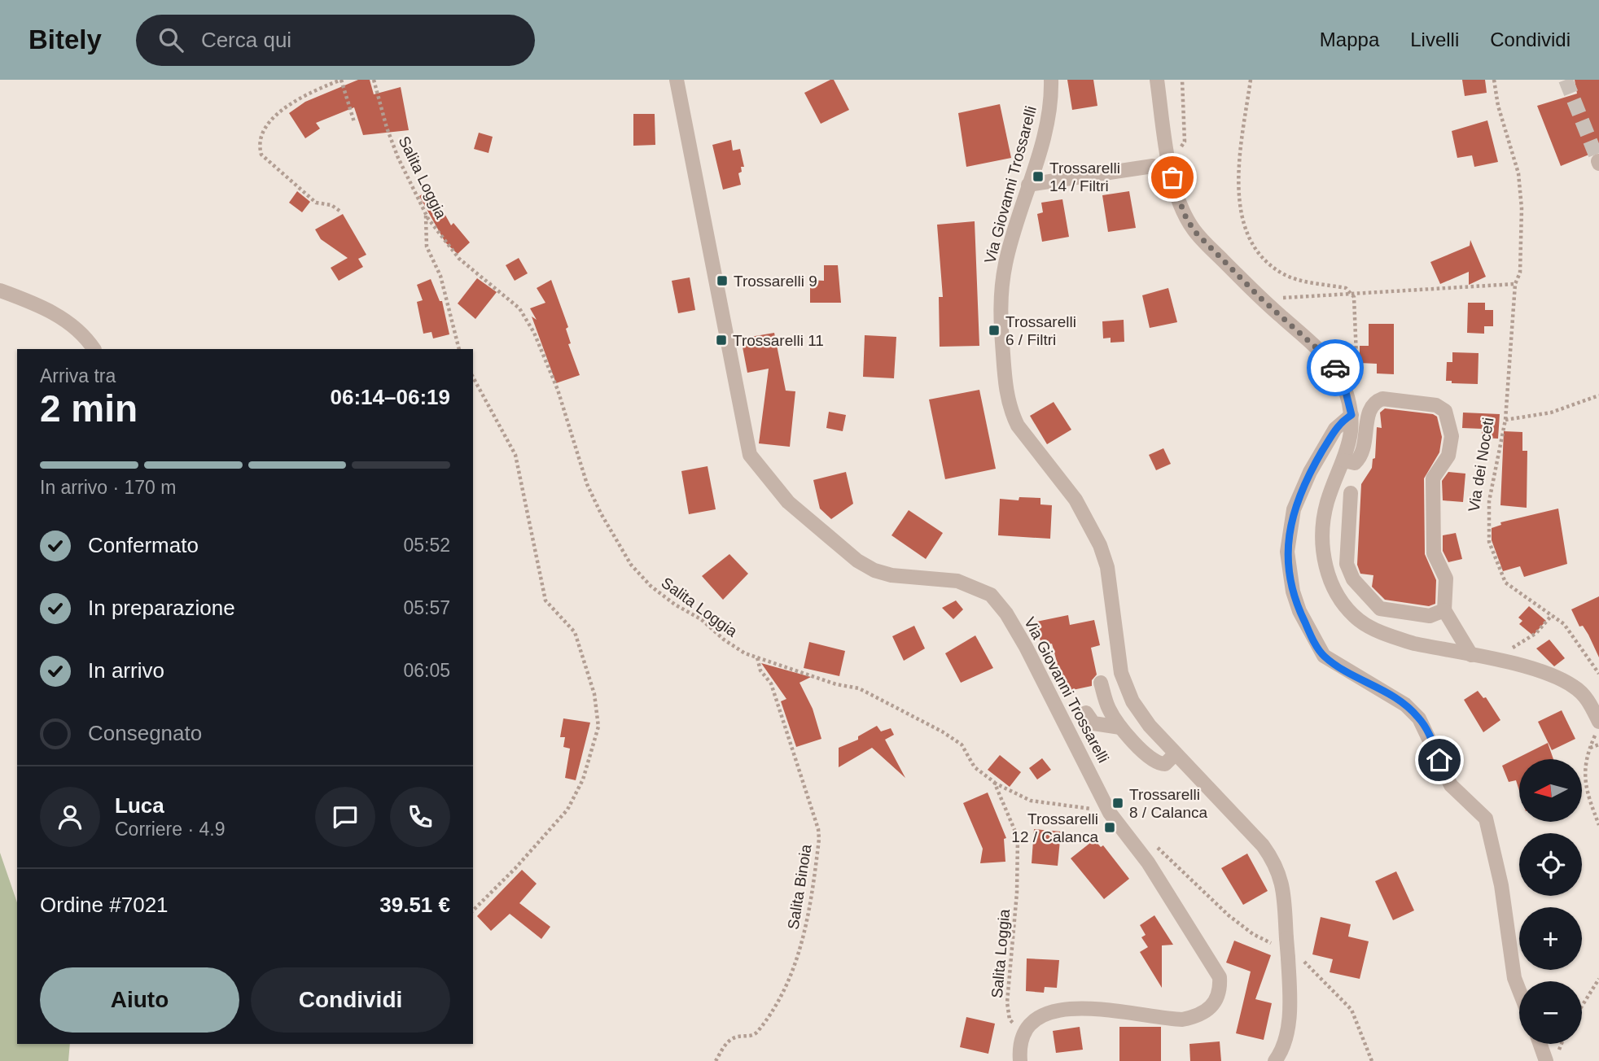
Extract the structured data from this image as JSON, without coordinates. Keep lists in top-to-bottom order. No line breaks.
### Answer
{"streets":{"street":["Via Giovanni Trossarelli"],"path":["Salita Loggia","Via dei Noceti","Salita Binoia"]},"crossings":[["Salita Loggia","Salita Binoia"]],"places":{"transit":["Trossarelli 14 / Filtri","Trossarelli 9","Trossarelli 6 / Filtri","Trossarelli 11","Trossarelli 8 / Calanca","Trossarelli 12 / Calanca"]},"north":"left","page":{"header":"Bitely","search":"Cerca qui","nav":["Mappa","Livelli","Condividi"],"heading":["2 min","Arriva tra","06:14–06:19"],"panel":["Luca","Corriere · 4.9","Ordine #7021","39.51 €"],"bar":"In arrivo · 170 m","list":[["Confermato","05:52"],["In preparazione","05:57"],["In arrivo","06:05"],"Consegnato"],"map_buttons":["+","−"],"buttons":["Aiuto","Condividi"]}}
